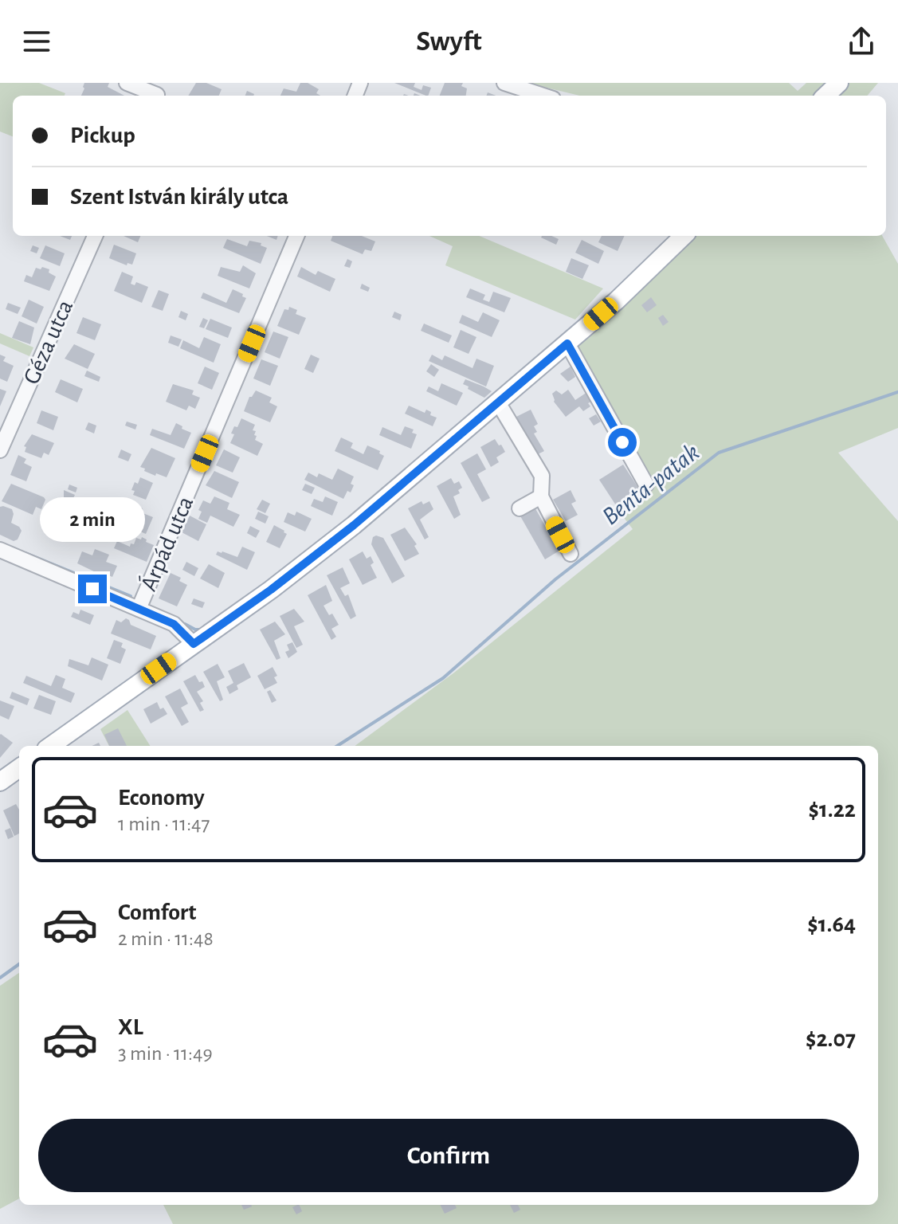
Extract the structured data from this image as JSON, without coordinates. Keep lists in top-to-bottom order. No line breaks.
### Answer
{"streets":{"street":["Géza utca","Árpád utca"]},"water":["Benta-patak"],"page":{"header":"Swyft","banner":["Pickup","Szent István király utca"],"bubble":"2 min","list":[{"name":"Economy","note":"1 min · 11:47","value":"$1.22"},{"name":"Comfort","note":"2 min · 11:48","value":"$1.64"},{"name":"XL","note":"3 min · 11:49","value":"$2.07"}],"buttons":"Confirm"}}
